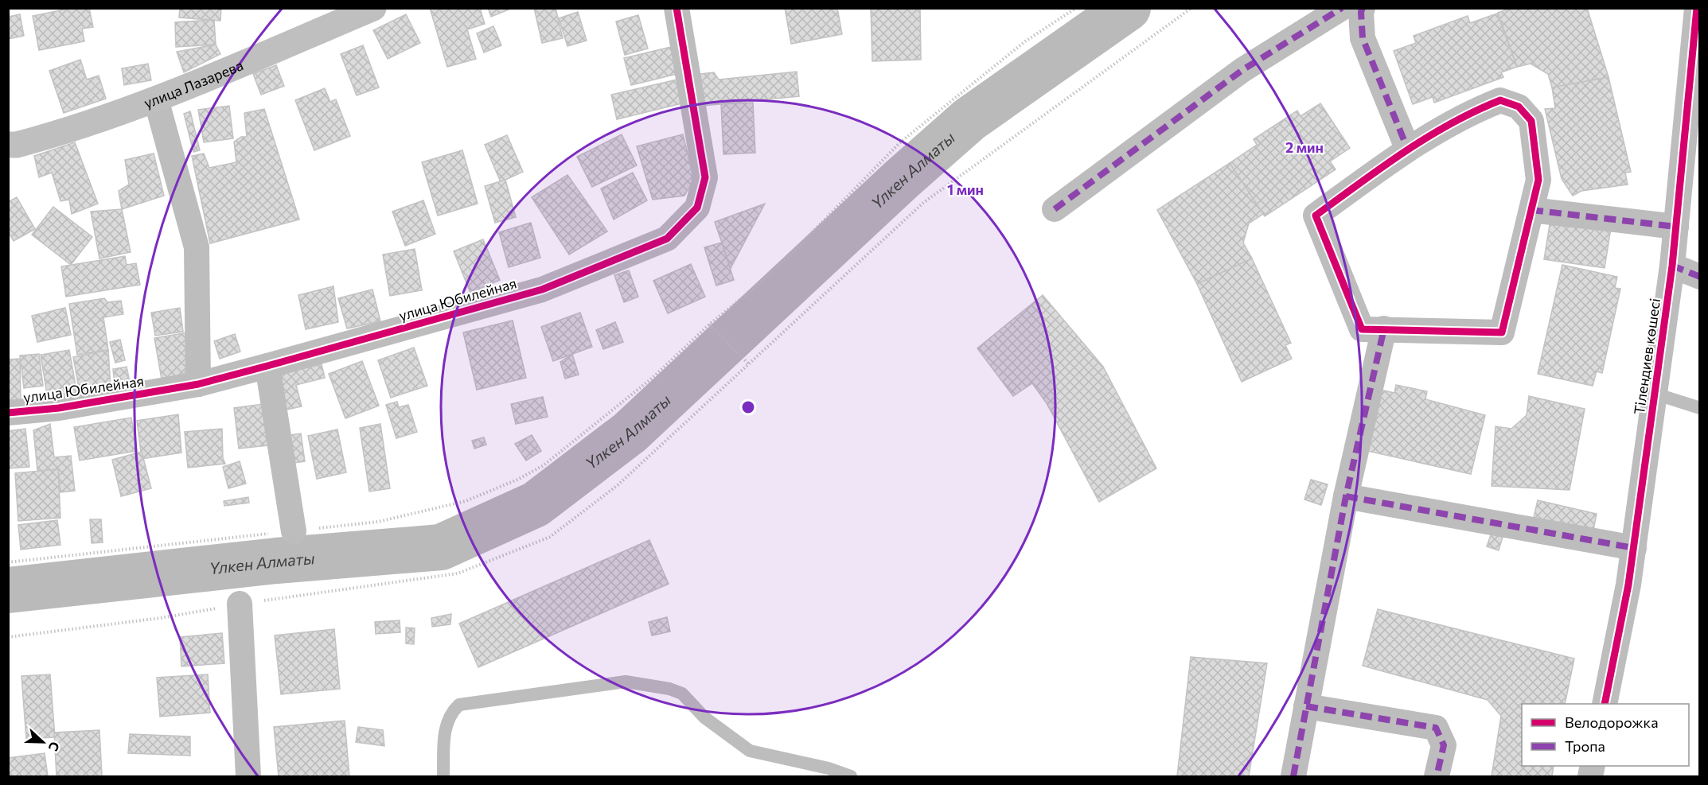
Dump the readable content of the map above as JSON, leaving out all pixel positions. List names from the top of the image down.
{
  "streets": {
    "street": ["улица Лазарева", "улица Юбилейная", "Тілендиев көшесі"]
  },
  "water": ["Үлкен Алматы"],
  "legend": ["Велодорожка", "Тропа"],
  "north": "right",
  "rings": ["2 мин", "1 мин"]
}
